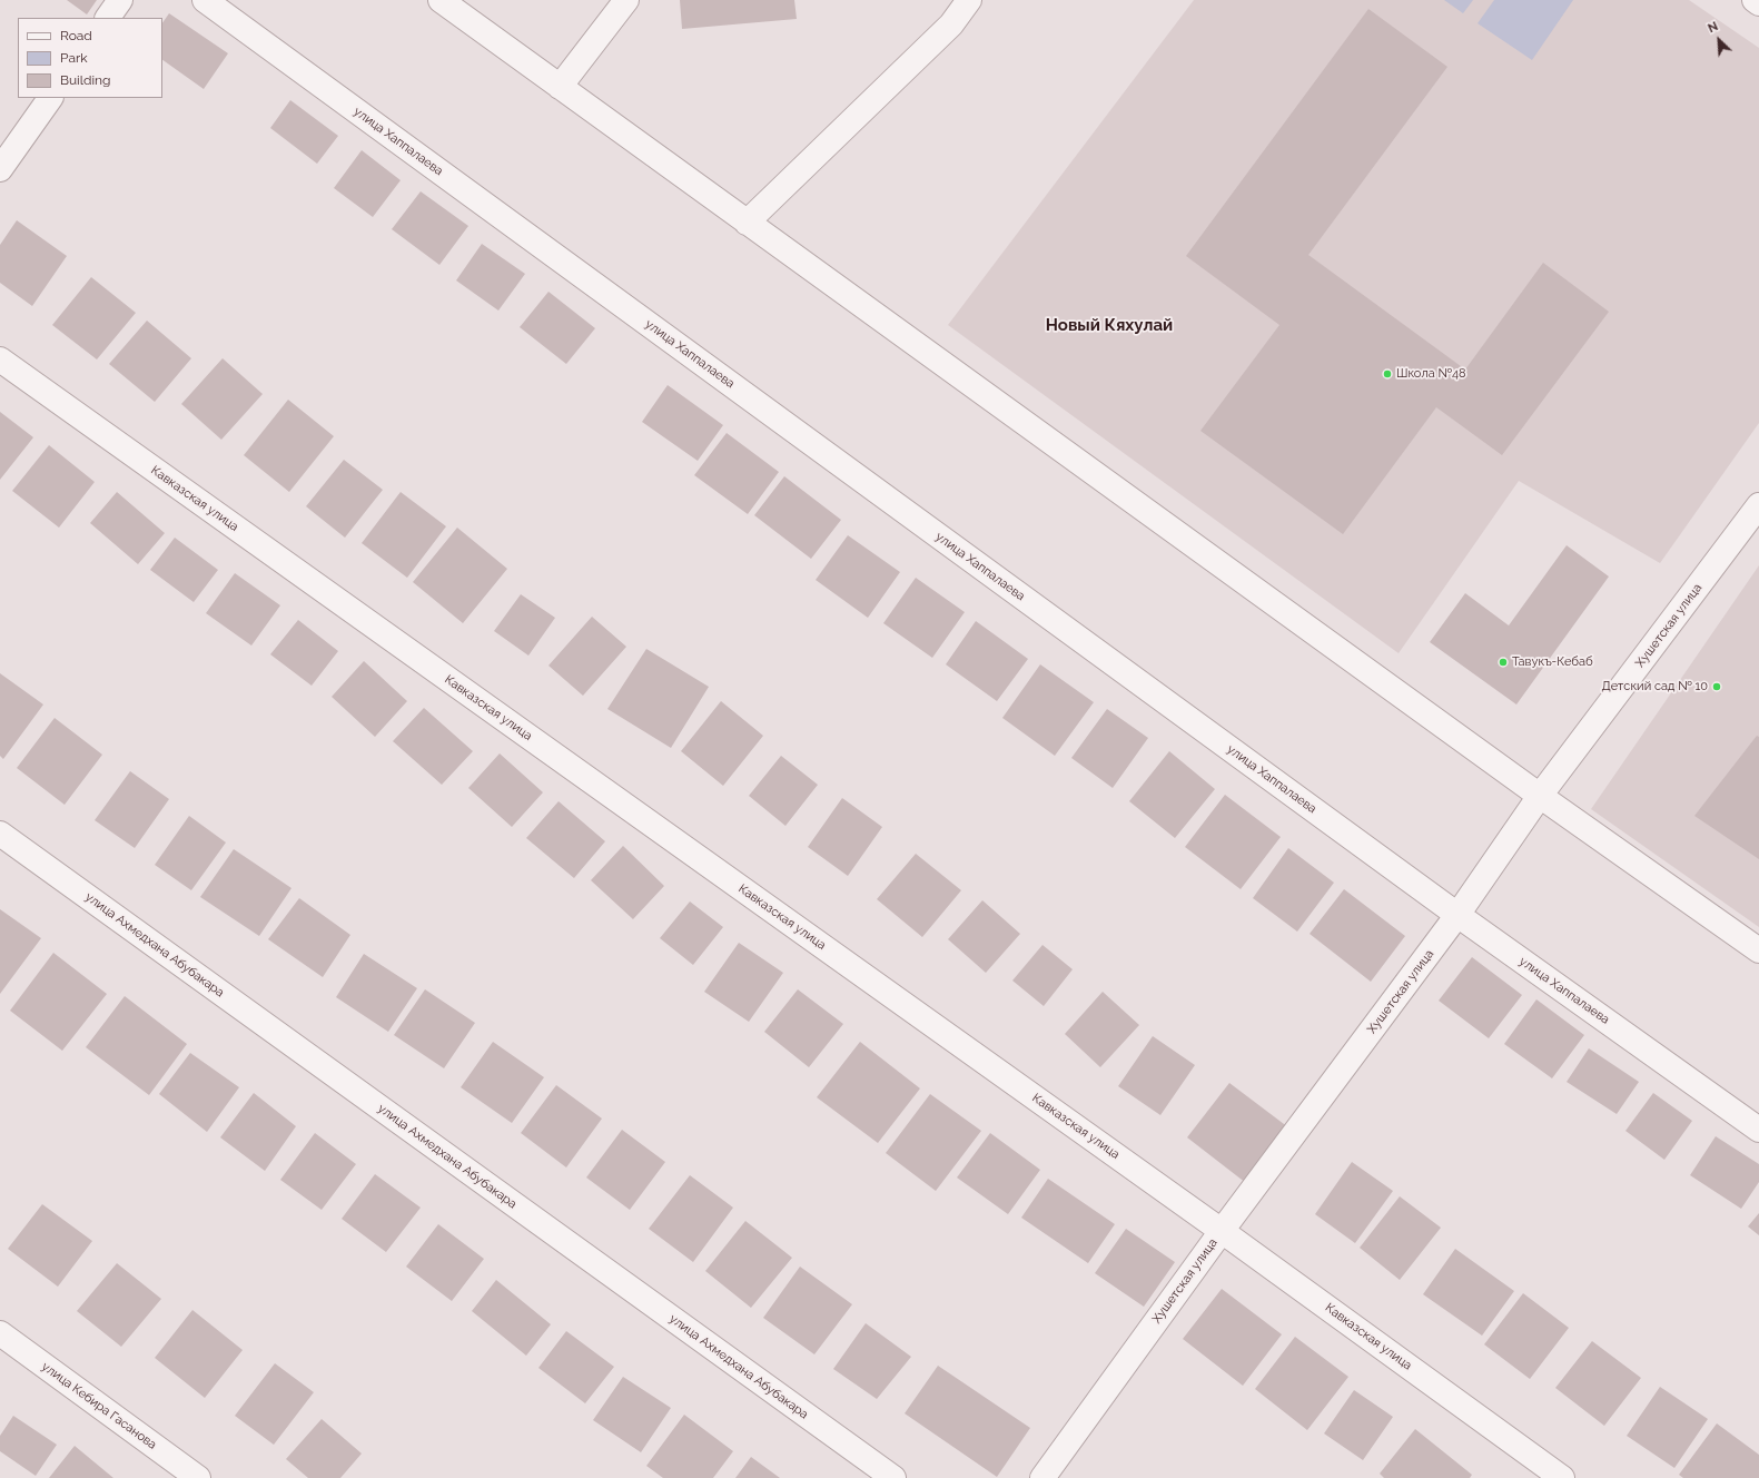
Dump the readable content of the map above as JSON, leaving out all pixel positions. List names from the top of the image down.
{
  "streets": {
    "street": [
      "улица Хаппалаева",
      "Кавказская улица",
      "Хушетская улица",
      "улица Ахмедхана Абубакара",
      "улица Кебира Гасанова"
    ]
  },
  "crossings": [
    ["улица Хаппалаева", "Хушетская улица"],
    ["Кавказская улица", "Хушетская улица"]
  ],
  "districts": ["Новый Кяхулай"],
  "places": ["Школа №48", "Тавукъ-Кебаб", "Детский сад № 10"],
  "legend": ["Road", "Park", "Building"],
  "north": "top left"
}
